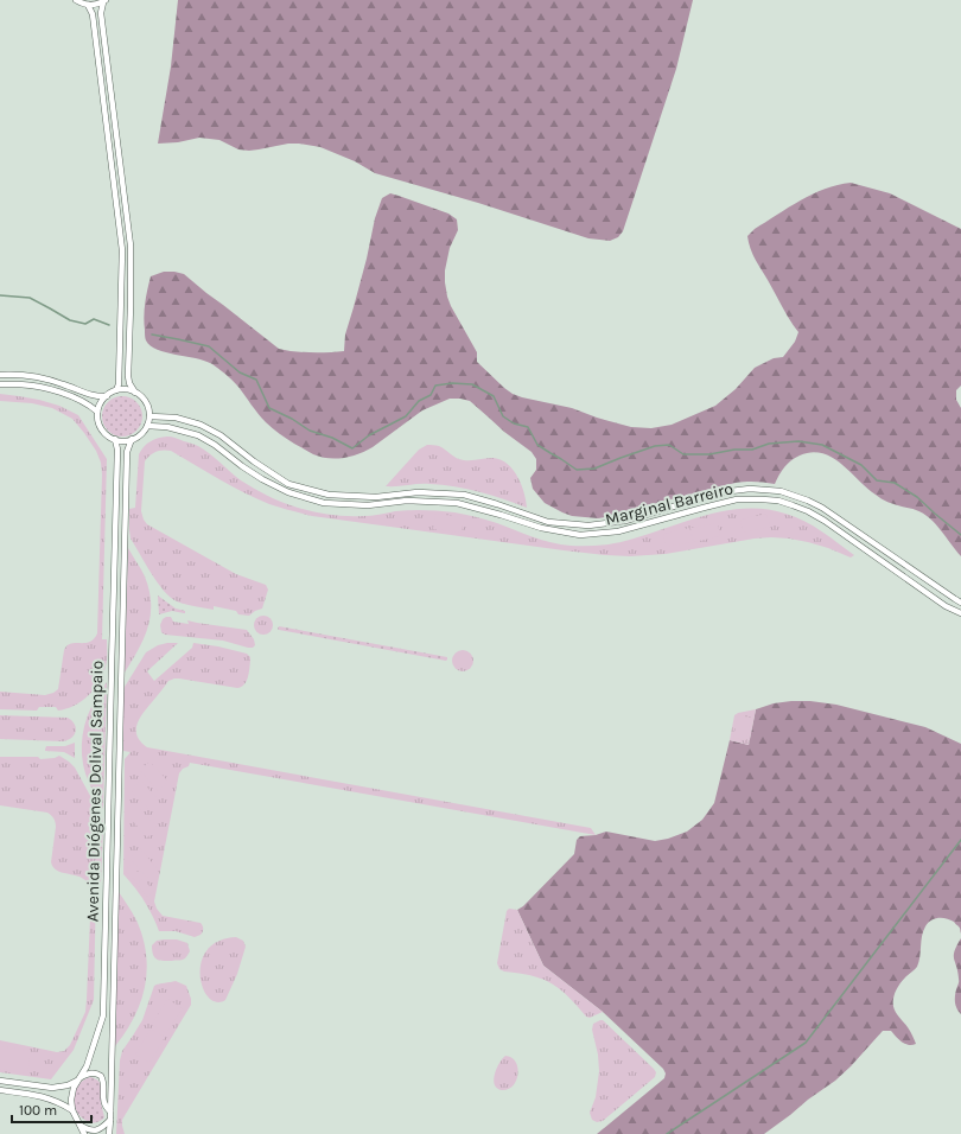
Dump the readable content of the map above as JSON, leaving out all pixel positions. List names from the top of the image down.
{
  "streets": {
    "street": ["Marginal Barreiro", "Avenida Diógenes Dolival Sampaio"]
  },
  "crossings": [
    ["Marginal Barreiro", "Avenida Diógenes Dolival Sampaio"]
  ],
  "scale_bar": "100 m"
}
